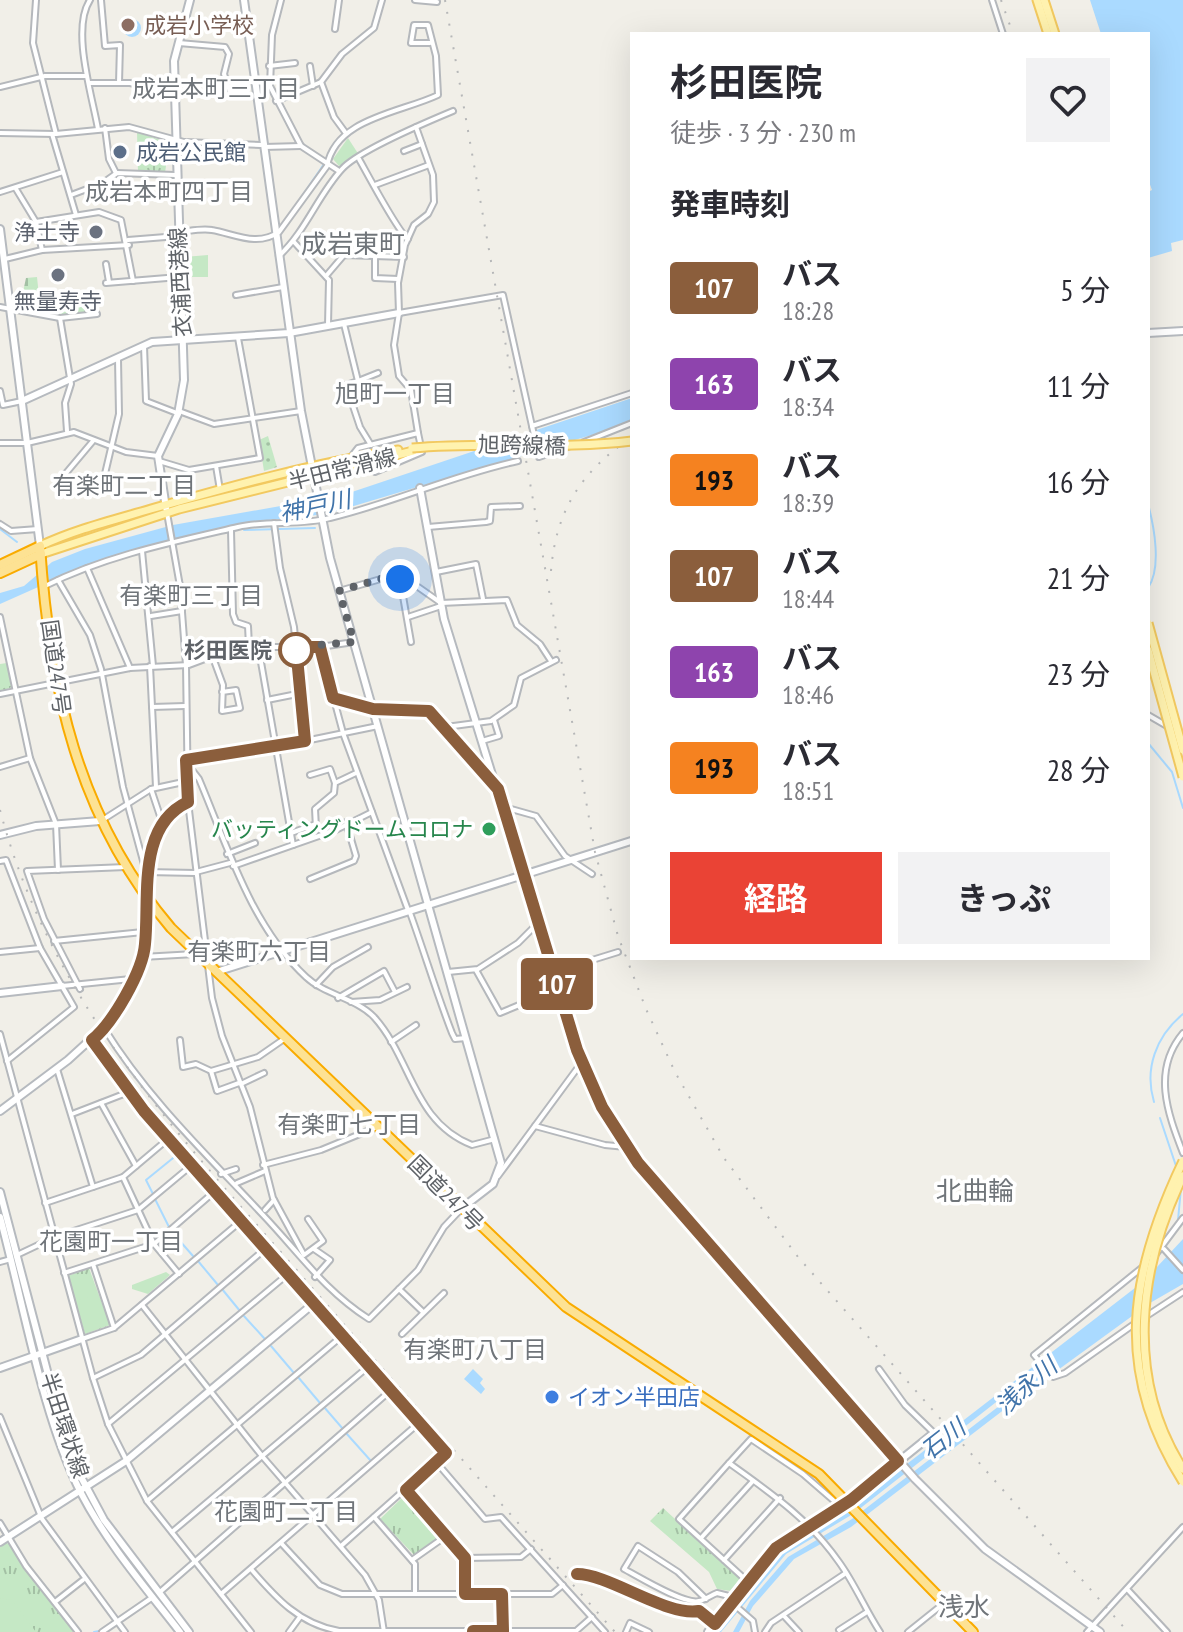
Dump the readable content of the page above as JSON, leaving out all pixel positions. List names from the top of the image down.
{
  "streets": {
    "highway": ["国道247号"],
    "main road": ["旭跨線橋", "半田常滑線"],
    "street": ["衣浦西港線", "半田環状線"]
  },
  "crossings": [
    ["旭跨線橋", "半田常滑線"],
    ["半田常滑線", "国道247号"]
  ],
  "districts": [
    "成岩本町三丁目",
    "成岩本町四丁目",
    "成岩東町",
    "旭町一丁目",
    "有楽町二丁目",
    "有楽町三丁目",
    "有楽町六丁目",
    "有楽町七丁目",
    "北曲輪",
    "花園町一丁目",
    "有楽町八丁目",
    "花園町二丁目",
    "浅水"
  ],
  "water": ["神戸川", "浅永川", "石川"],
  "places": [
    "成岩小学校",
    "成岩公民館",
    "浄土寺",
    "無量寿寺",
    "杉田医院",
    "バッティングドームコロナ",
    "イオン半田店"
  ],
  "lines": ["bus line 107"],
  "page": {
    "on_map": "107",
    "heading": [
      ["杉田医院", "徒歩 · 3 分 · 230 m"],
      "発車時刻"
    ],
    "list": [
      {
        "mark": "107",
        "name": "バス",
        "note": "18:28",
        "value": "5 分"
      },
      {
        "mark": "163",
        "name": "バス",
        "note": "18:34",
        "value": "11 分"
      },
      {
        "mark": "193",
        "name": "バス",
        "note": "18:39",
        "value": "16 分"
      },
      {
        "mark": "107",
        "name": "バス",
        "note": "18:44",
        "value": "21 分"
      },
      {
        "mark": "163",
        "name": "バス",
        "note": "18:46",
        "value": "23 分"
      },
      {
        "mark": "193",
        "name": "バス",
        "note": "18:51",
        "value": "28 分"
      }
    ],
    "buttons": ["経路", "きっぷ"]
  }
}
